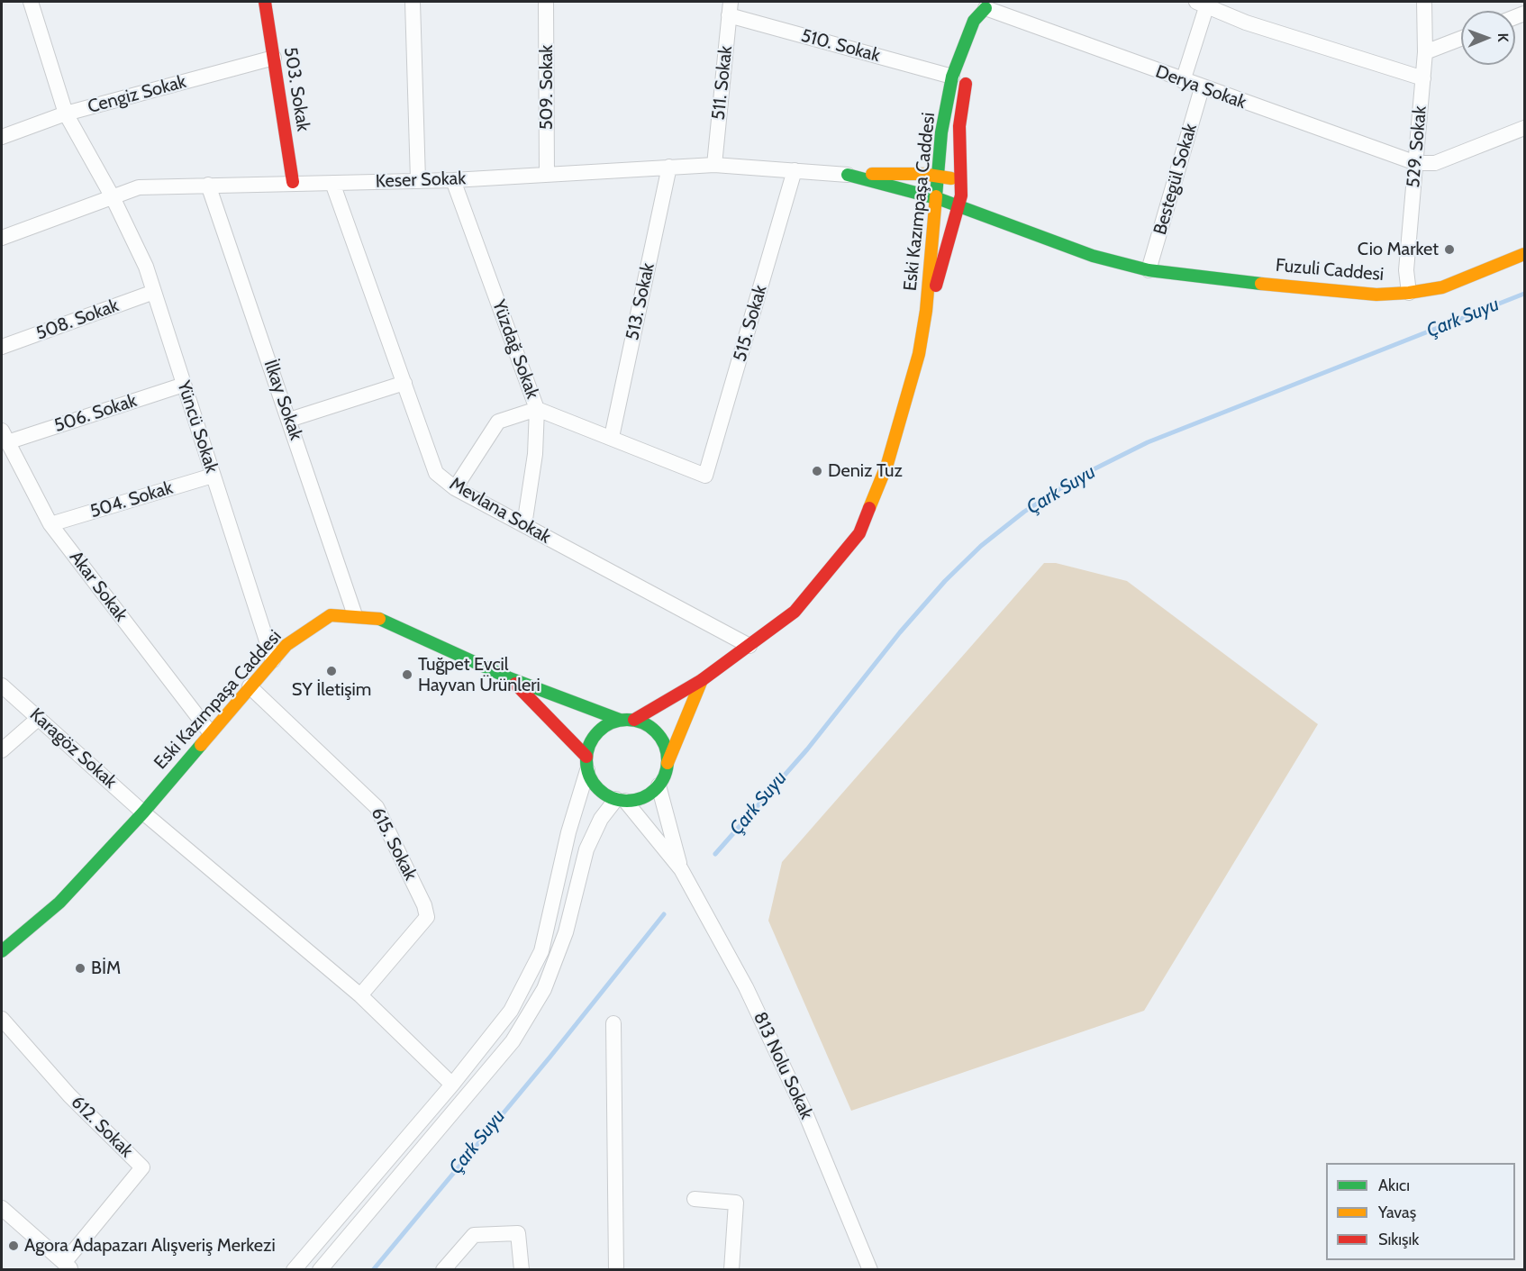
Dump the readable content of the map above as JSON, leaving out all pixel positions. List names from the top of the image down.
{
  "streets": {
    "street": [
      "510. Sokak",
      "511. Sokak",
      "509. Sokak",
      "Derya Sokak",
      "503. Sokak",
      "Cengiz Sokak",
      "529. Sokak",
      "Bestegül Sokak",
      "Keser Sokak",
      "Eski Kazımpaşa Caddesi",
      "Fuzuli Caddesi",
      "513. Sokak",
      "508. Sokak",
      "515. Sokak",
      "Yüzdağ Sokak",
      "İlkay Sokak",
      "506. Sokak",
      "Yüncü Sokak",
      "504. Sokak",
      "Mevlana Sokak",
      "Akar Sokak",
      "Karagöz Sokak",
      "615. Sokak",
      "813 Nolu Sokak",
      "612. Sokak"
    ]
  },
  "crossings": [
    ["510. Sokak", "511. Sokak"],
    ["510. Sokak", "Eski Kazımpaşa Caddesi"],
    ["511. Sokak", "Keser Sokak"],
    ["509. Sokak", "Keser Sokak"],
    ["Derya Sokak", "529. Sokak"],
    ["Derya Sokak", "Bestegül Sokak"],
    ["Derya Sokak", "Eski Kazımpaşa Caddesi"],
    ["503. Sokak", "Cengiz Sokak"],
    ["503. Sokak", "Keser Sokak"],
    ["Cengiz Sokak", "Yüncü Sokak"],
    ["529. Sokak", "Fuzuli Caddesi"],
    ["Bestegül Sokak", "Fuzuli Caddesi"],
    ["Keser Sokak", "513. Sokak"],
    ["Keser Sokak", "515. Sokak"],
    ["Keser Sokak", "Yüzdağ Sokak"],
    ["Keser Sokak", "İlkay Sokak"],
    ["Keser Sokak", "Yüncü Sokak"],
    ["Keser Sokak", "Mevlana Sokak"],
    ["Eski Kazımpaşa Caddesi", "İlkay Sokak"],
    ["Eski Kazımpaşa Caddesi", "Yüncü Sokak"],
    ["Eski Kazımpaşa Caddesi", "Mevlana Sokak"],
    ["Eski Kazımpaşa Caddesi", "Akar Sokak"],
    ["Eski Kazımpaşa Caddesi", "Karagöz Sokak"],
    ["Eski Kazımpaşa Caddesi", "615. Sokak"],
    ["513. Sokak", "Yüzdağ Sokak"],
    ["508. Sokak", "Yüncü Sokak"],
    ["515. Sokak", "Yüzdağ Sokak"],
    ["506. Sokak", "Yüncü Sokak"],
    ["506. Sokak", "Akar Sokak"],
    ["Yüncü Sokak", "504. Sokak"],
    ["504. Sokak", "Akar Sokak"]
  ],
  "water": ["Çark Suyu"],
  "places": [
    "Cio Market",
    "Deniz Tuz",
    "SY İletişim",
    "Tuğpet Evcil Hayvan Ürünleri",
    "BİM",
    "Agora Adapazarı Alışveriş Merkezi"
  ],
  "legend": ["Akıcı", "Yavaş", "Sıkışık"],
  "north": "right"
}
